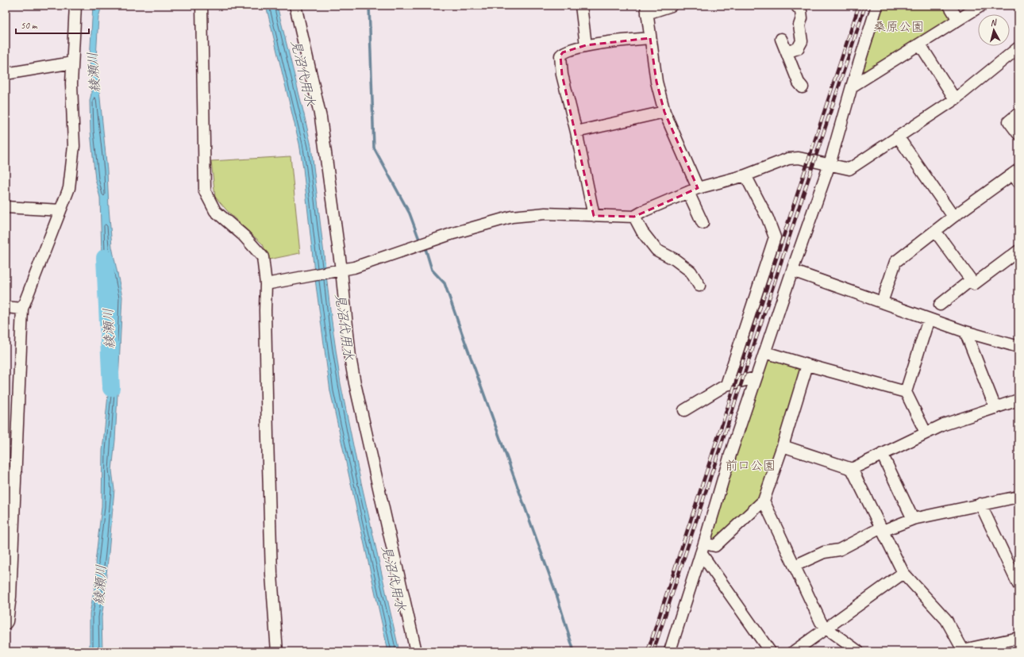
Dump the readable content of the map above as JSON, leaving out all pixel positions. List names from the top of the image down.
{
  "water": ["綾瀬川", "見沼代用水"],
  "parks": ["桑原公園", "前口公園"],
  "scale_bar": "50 m",
  "north": "top"
}
